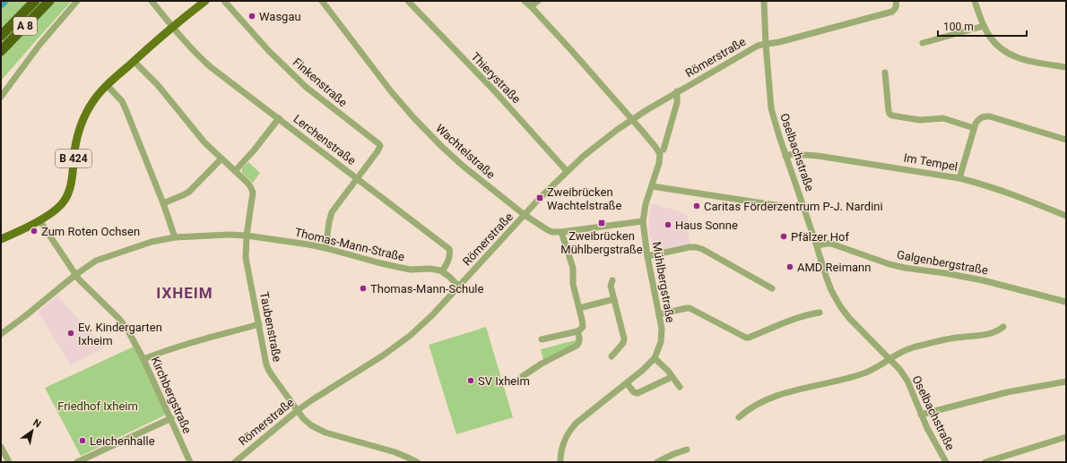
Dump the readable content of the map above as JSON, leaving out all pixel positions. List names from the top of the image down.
{
  "streets": {
    "highway": ["A 8"],
    "main road": ["B 424"],
    "street": [
      "Römerstraße",
      "Thierystraße",
      "Finkenstraße",
      "Lerchenstraße",
      "Wachtelstraße",
      "Oselbachstraße",
      "Im Tempel",
      "Thomas-Mann-Straße",
      "Galgenbergstraße",
      "Mühlbergstraße",
      "Taubenstraße",
      "Kirchbergstraße"
    ]
  },
  "crossings": [
    ["Römerstraße", "Thierystraße"],
    ["Römerstraße", "Wachtelstraße"],
    ["Römerstraße", "Oselbachstraße"],
    ["Römerstraße", "Mühlbergstraße"],
    ["Römerstraße", "Taubenstraße"],
    ["Finkenstraße", "Lerchenstraße"],
    ["Lerchenstraße", "B 424"],
    ["Lerchenstraße", "Thomas-Mann-Straße"],
    ["Wachtelstraße", "Mühlbergstraße"],
    ["Oselbachstraße", "Im Tempel"],
    ["Oselbachstraße", "Galgenbergstraße"],
    ["B 424", "Taubenstraße"],
    ["B 424", "Kirchbergstraße"],
    ["Thomas-Mann-Straße", "Taubenstraße"],
    ["Thomas-Mann-Straße", "Kirchbergstraße"]
  ],
  "districts": ["IXHEIM"],
  "parks": ["Friedhof Ixheim"],
  "places": {
    "other": [
      "Wasgau",
      "Caritas Förderzentrum P-J. Nardini",
      "Haus Sonne",
      "Zum Roten Ochsen",
      "Pfälzer Hof",
      "AMD Reimann",
      "Thomas-Mann-Schule",
      "Ev. Kindergarten Ixheim",
      "SV Ixheim",
      "Leichenhalle"
    ],
    "transit": ["Zweibrücken Wachtelstraße", "Zweibrücken Mühlbergstraße"]
  },
  "scale_bar": "100 m",
  "north": "top right"
}
